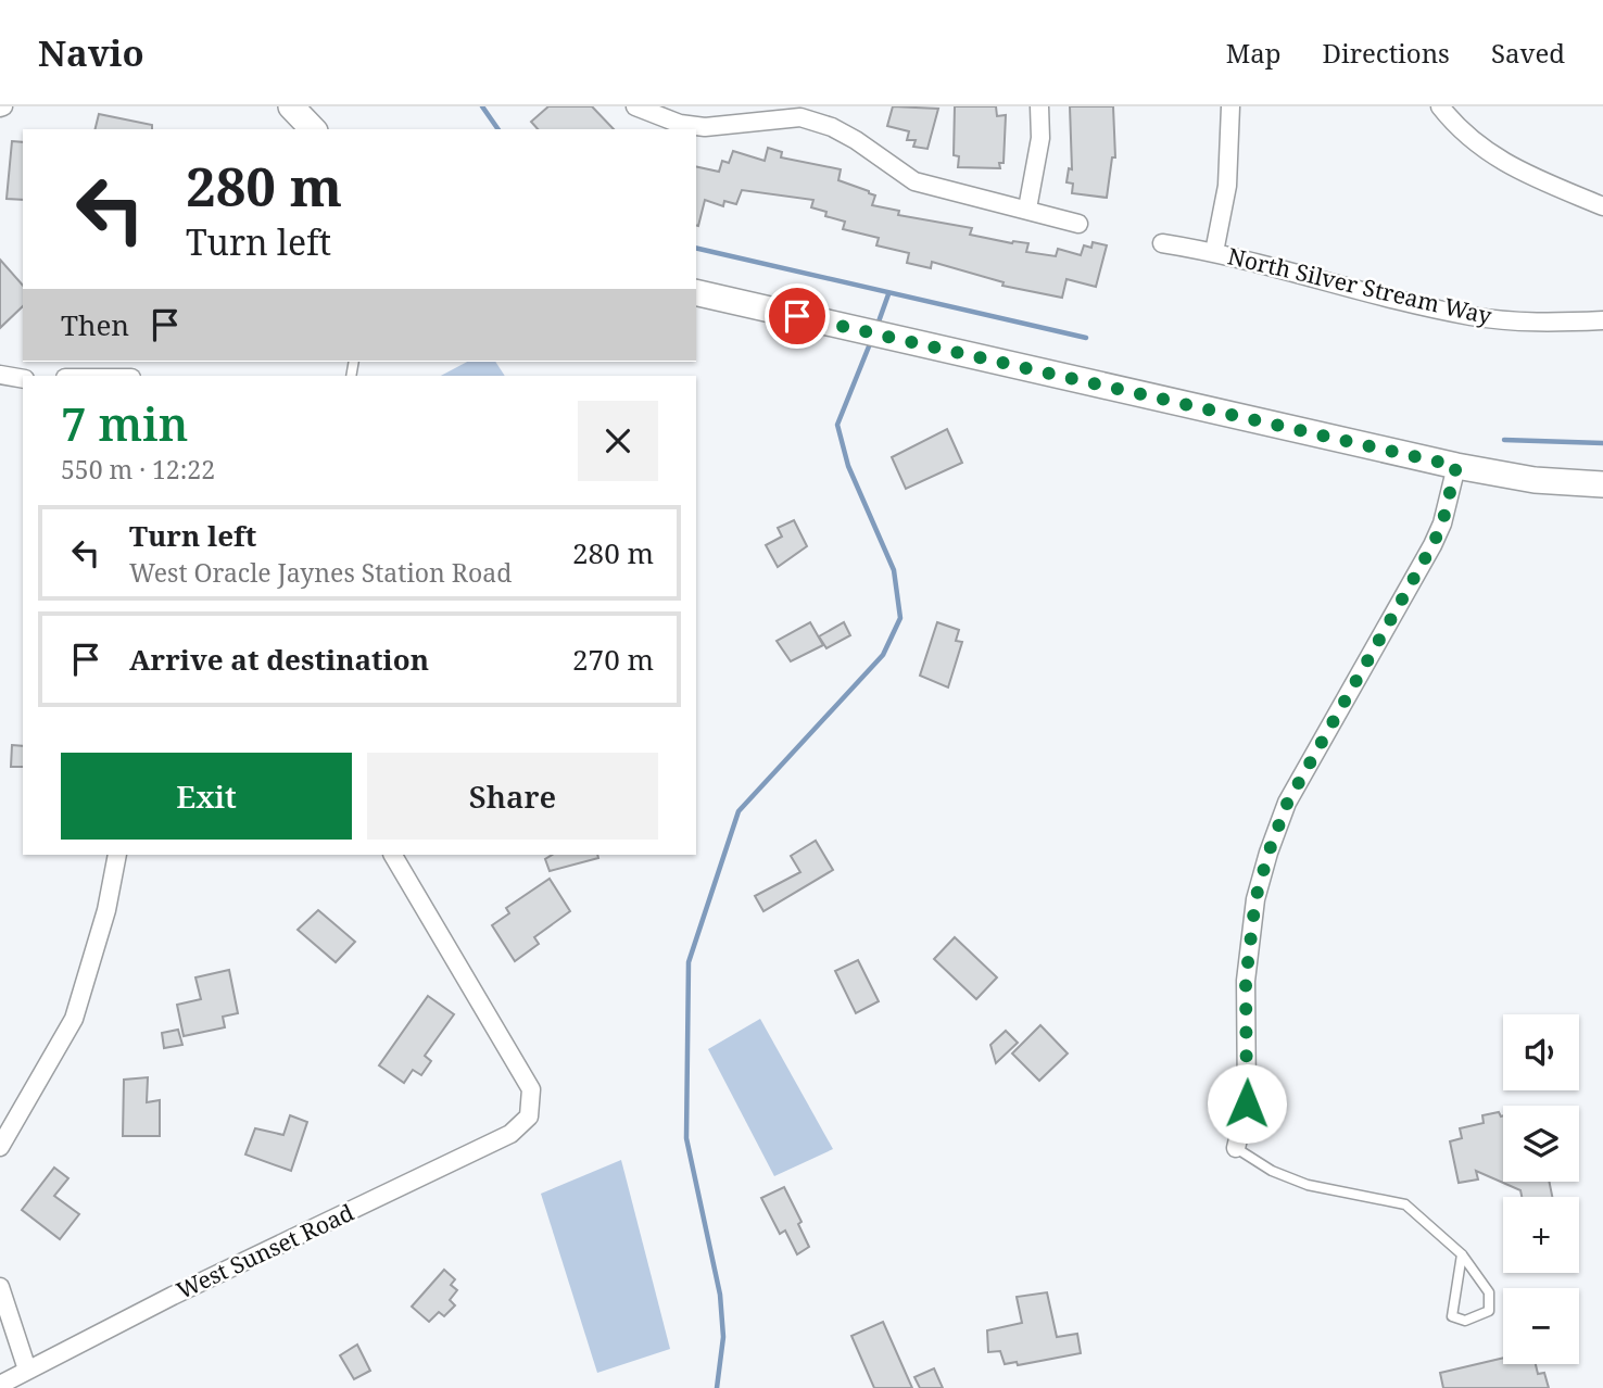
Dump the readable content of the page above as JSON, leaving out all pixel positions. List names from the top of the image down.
{
  "streets": {
    "street": ["North Silver Stream Way", "West Sunset Road"]
  },
  "page": {
    "header": "Navio",
    "nav": ["Map", "Directions", "Saved"],
    "turn": ["280 m", "Turn left"],
    "then": "Then",
    "heading": ["7 min", "550 m · 12:22"],
    "list": [
      {
        "name": "Turn left",
        "note": "West Oracle Jaynes Station Road",
        "value": "280 m"
      },
      {
        "name": "Arrive at destination",
        "value": "270 m"
      }
    ],
    "buttons": ["Exit", "Share"],
    "map_buttons": ["+", "−"]
  }
}
